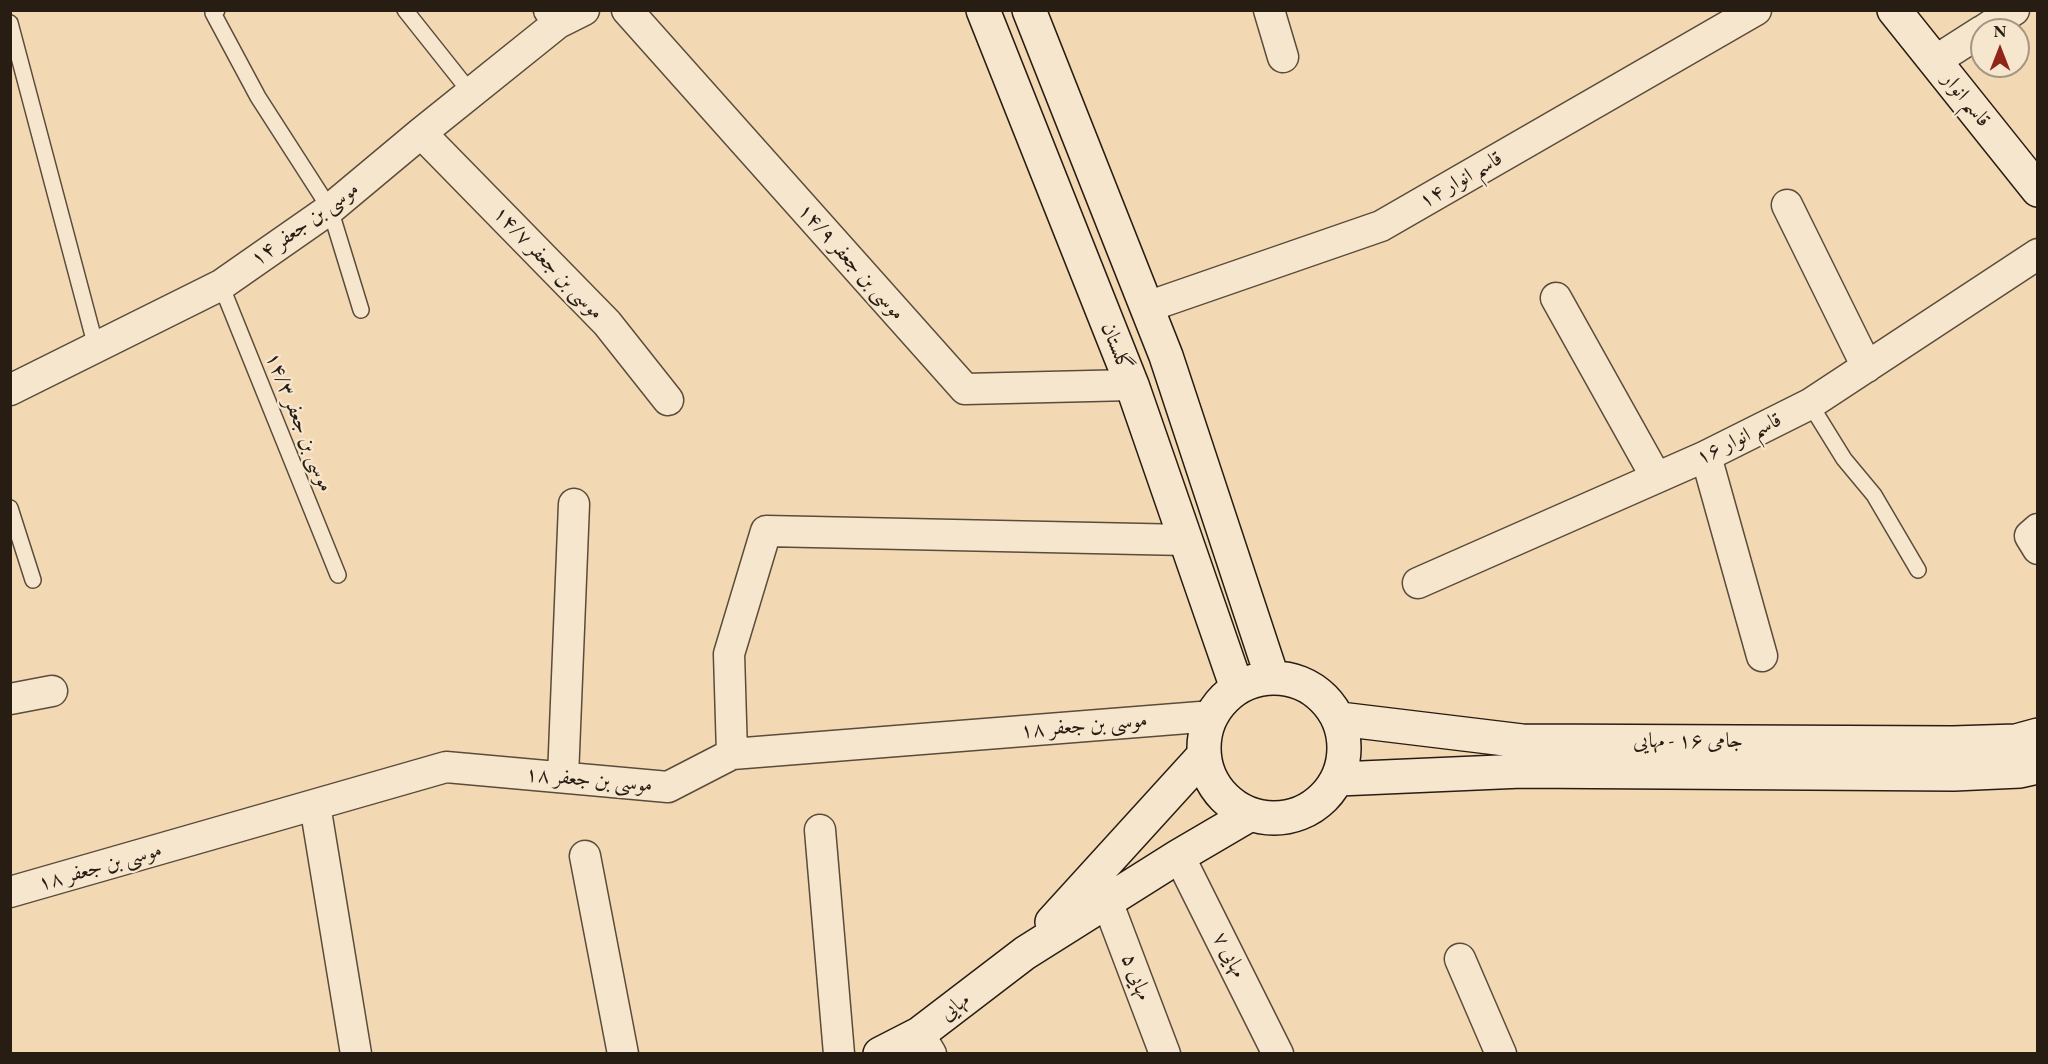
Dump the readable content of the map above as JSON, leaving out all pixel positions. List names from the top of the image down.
{
  "streets": {
    "street": [
      "قاسم انوار",
      "قاسم انوار ۱۴",
      "موسی بن جعفر ۱۴",
      "موسی بن جعفر ۱۴/۹",
      "موسی بن جعفر ۱۴/۷",
      "گلستان",
      "قاسم انوار ۱۶",
      "موسی بن جعفر ۱۸",
      "جامی ۱۶ - مهایی",
      "مهایی ۷",
      "مهایی ۵",
      "مهایی"
    ],
    "lane": ["موسی بن جعفر ۱۴/۳"]
  },
  "crossings": [
    ["قاسم انوار ۱۴", "گلستان"],
    ["موسی بن جعفر ۱۴", "موسی بن جعفر ۱۴/۷"],
    ["موسی بن جعفر ۱۴", "موسی بن جعفر ۱۴/۳"],
    ["موسی بن جعفر ۱۴/۹", "گلستان"],
    ["گلستان", "موسی بن جعفر ۱۸"],
    ["گلستان", "جامی ۱۶ - مهایی"],
    ["موسی بن جعفر ۱۸", "جامی ۱۶ - مهایی"]
  ],
  "north": "top"
}
